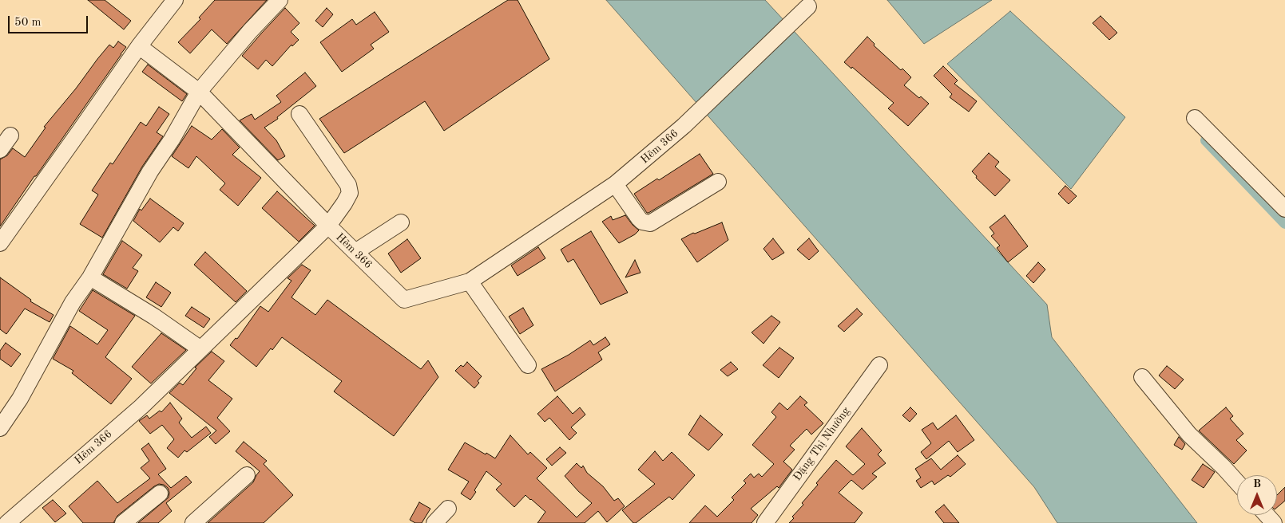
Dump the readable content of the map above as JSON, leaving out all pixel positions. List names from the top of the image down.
{
  "streets": {
    "street": ["Hẽm 366", "Đặng Thị Nhường"]
  },
  "scale_bar": "50 m",
  "north": "top"
}
